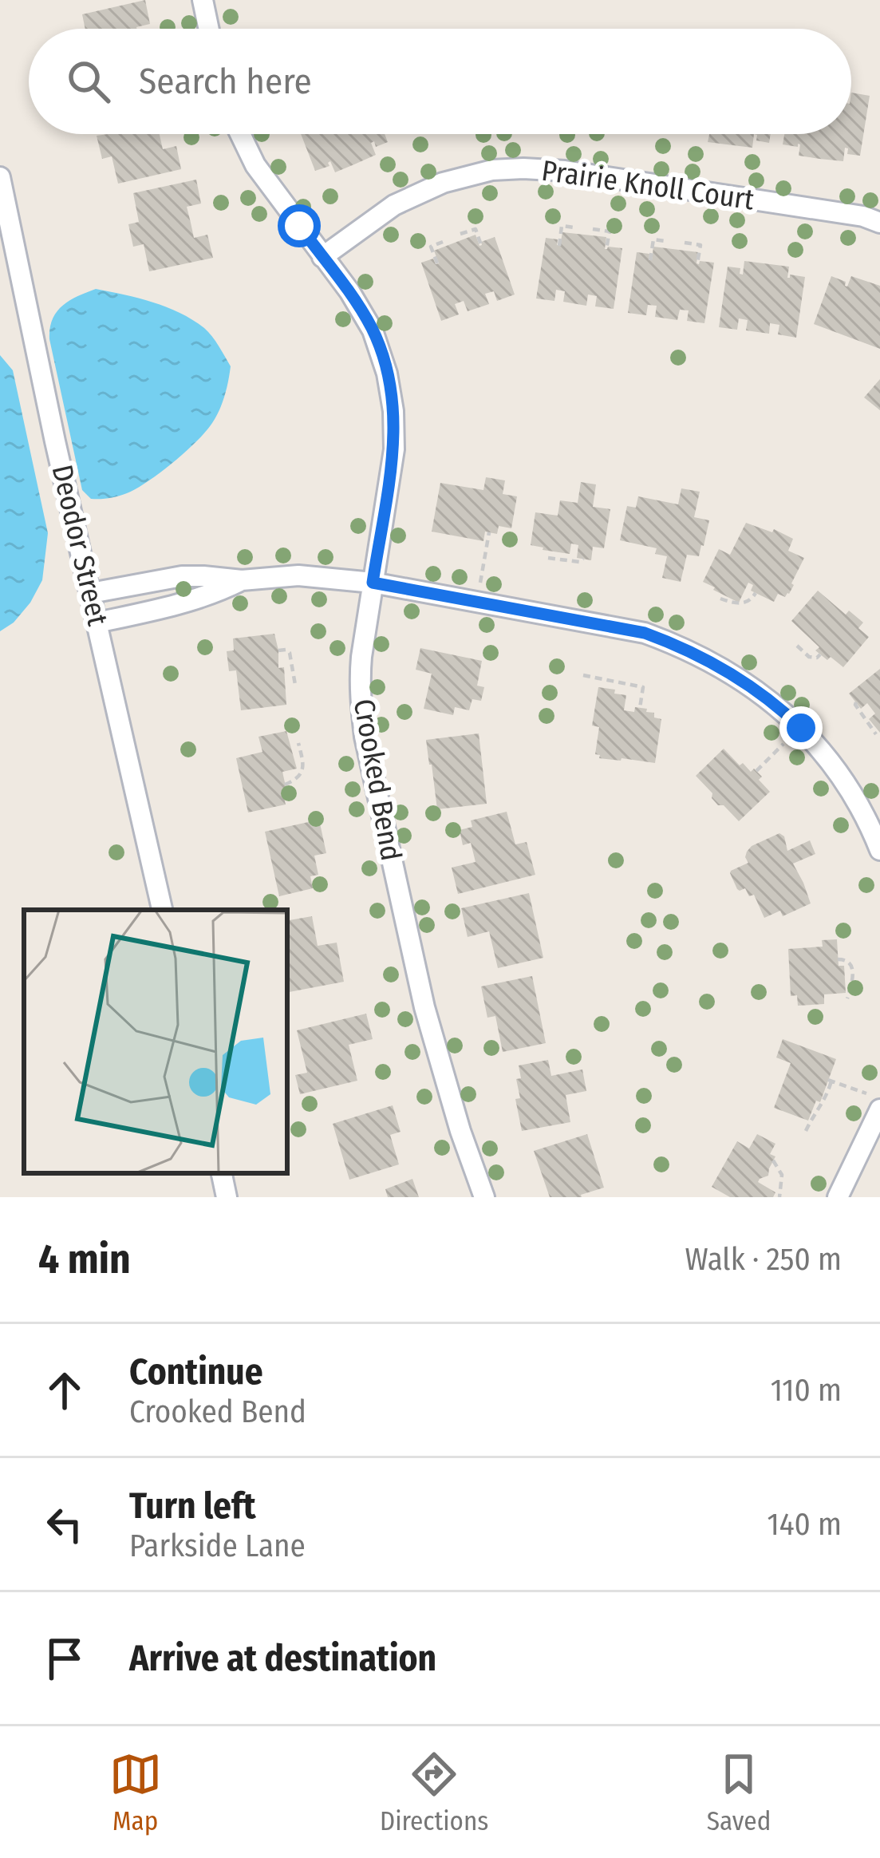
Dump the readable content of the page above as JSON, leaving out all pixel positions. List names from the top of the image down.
{
  "streets": {
    "street": ["Prairie Knoll Court", "Deodor Street", "Crooked Bend"]
  },
  "crossings": [
    ["Prairie Knoll Court", "Crooked Bend"]
  ],
  "page": {
    "search": "Search here",
    "heading": ["4 min", "Walk · 250 m"],
    "list": [
      ["Continue", "Crooked Bend", "110 m"],
      ["Turn left", "Parkside Lane", "140 m"],
      "Arrive at destination"
    ],
    "nav": ["Map", "Directions", "Saved"]
  }
}
